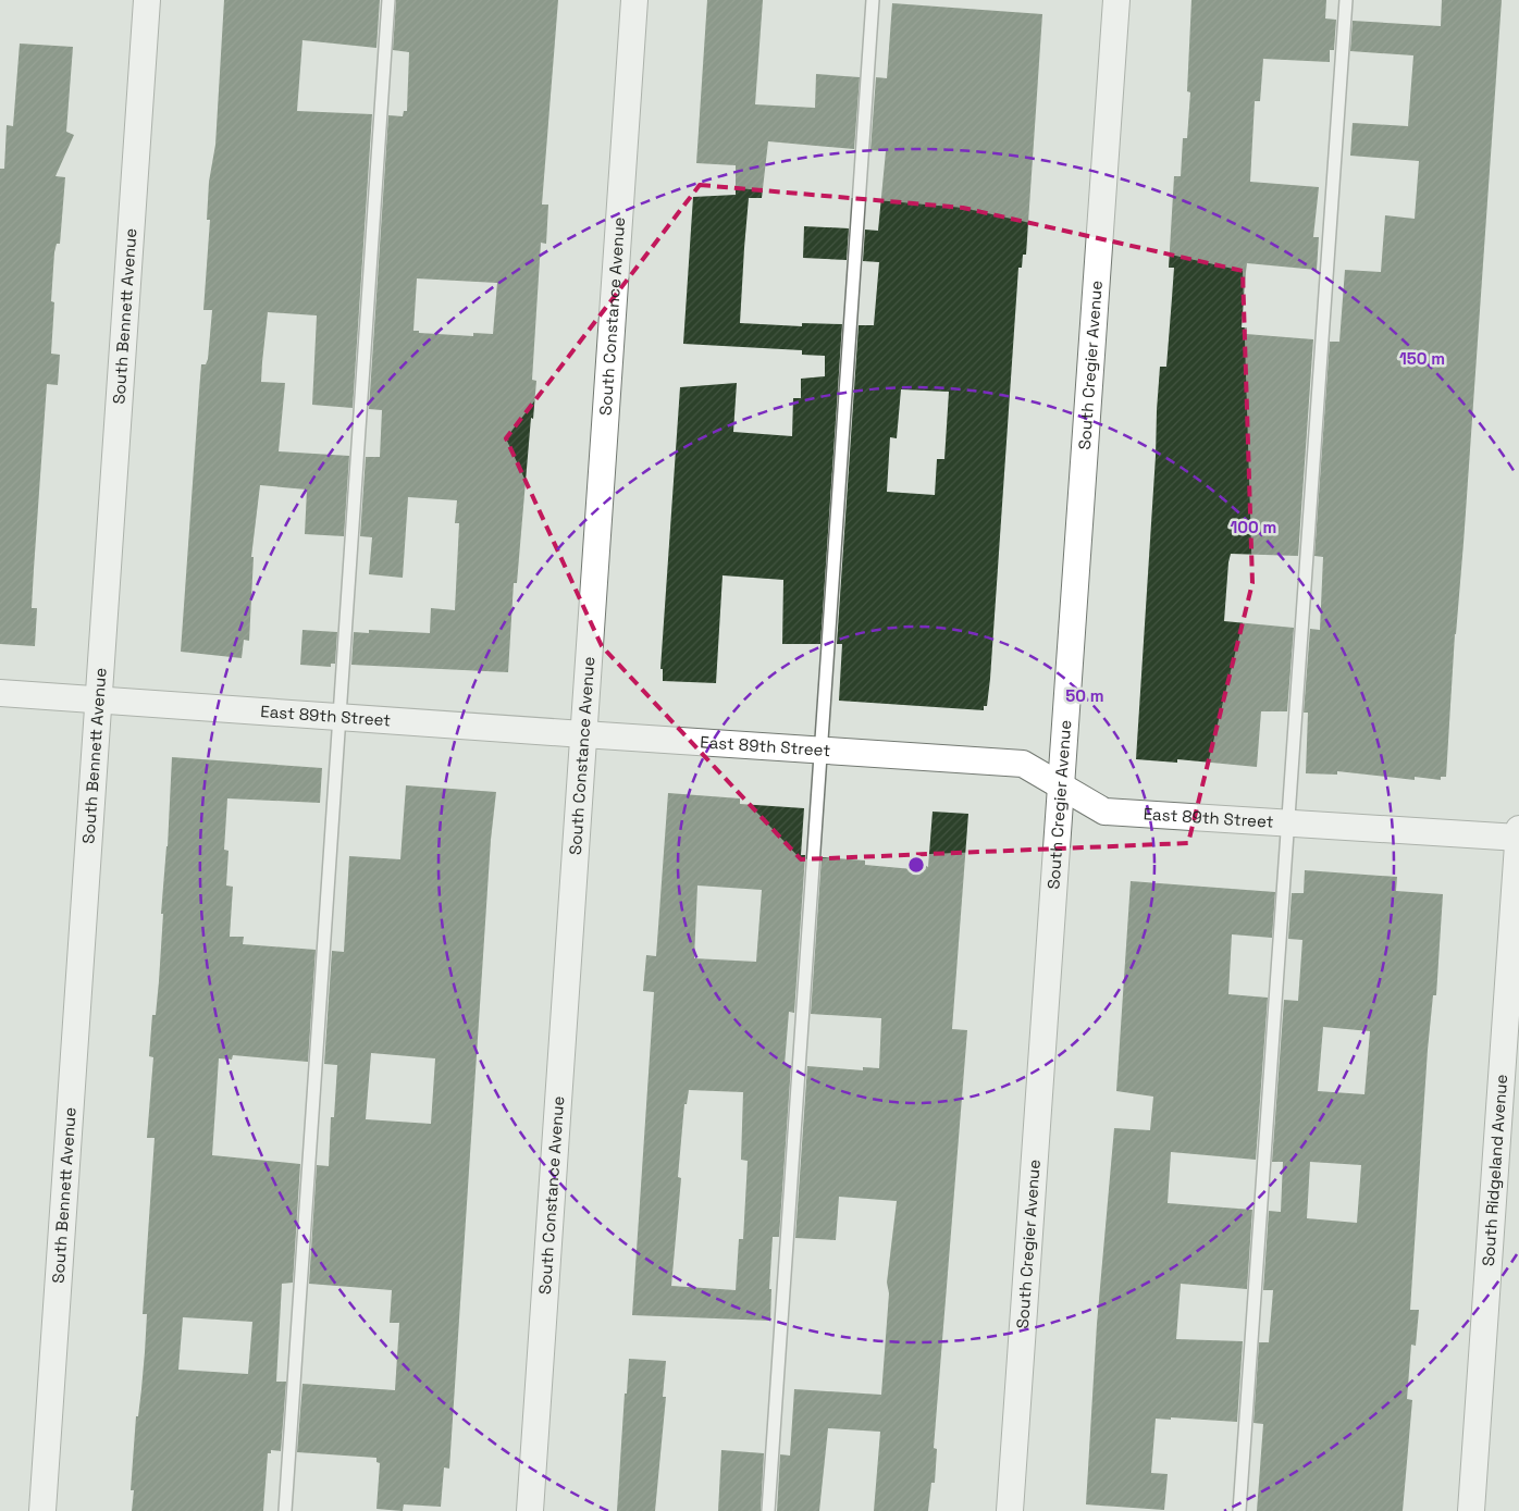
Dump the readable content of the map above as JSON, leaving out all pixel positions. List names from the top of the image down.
{
  "streets": {
    "street": [
      "South Bennett Avenue",
      "South Constance Avenue",
      "South Cregier Avenue",
      "East 89th Street",
      "South Ridgeland Avenue"
    ]
  },
  "crossings": [
    ["South Bennett Avenue", "East 89th Street"],
    ["South Constance Avenue", "East 89th Street"],
    ["South Cregier Avenue", "East 89th Street"],
    ["East 89th Street", "South Ridgeland Avenue"]
  ],
  "rings": ["150 m", "100 m", "50 m"]
}
